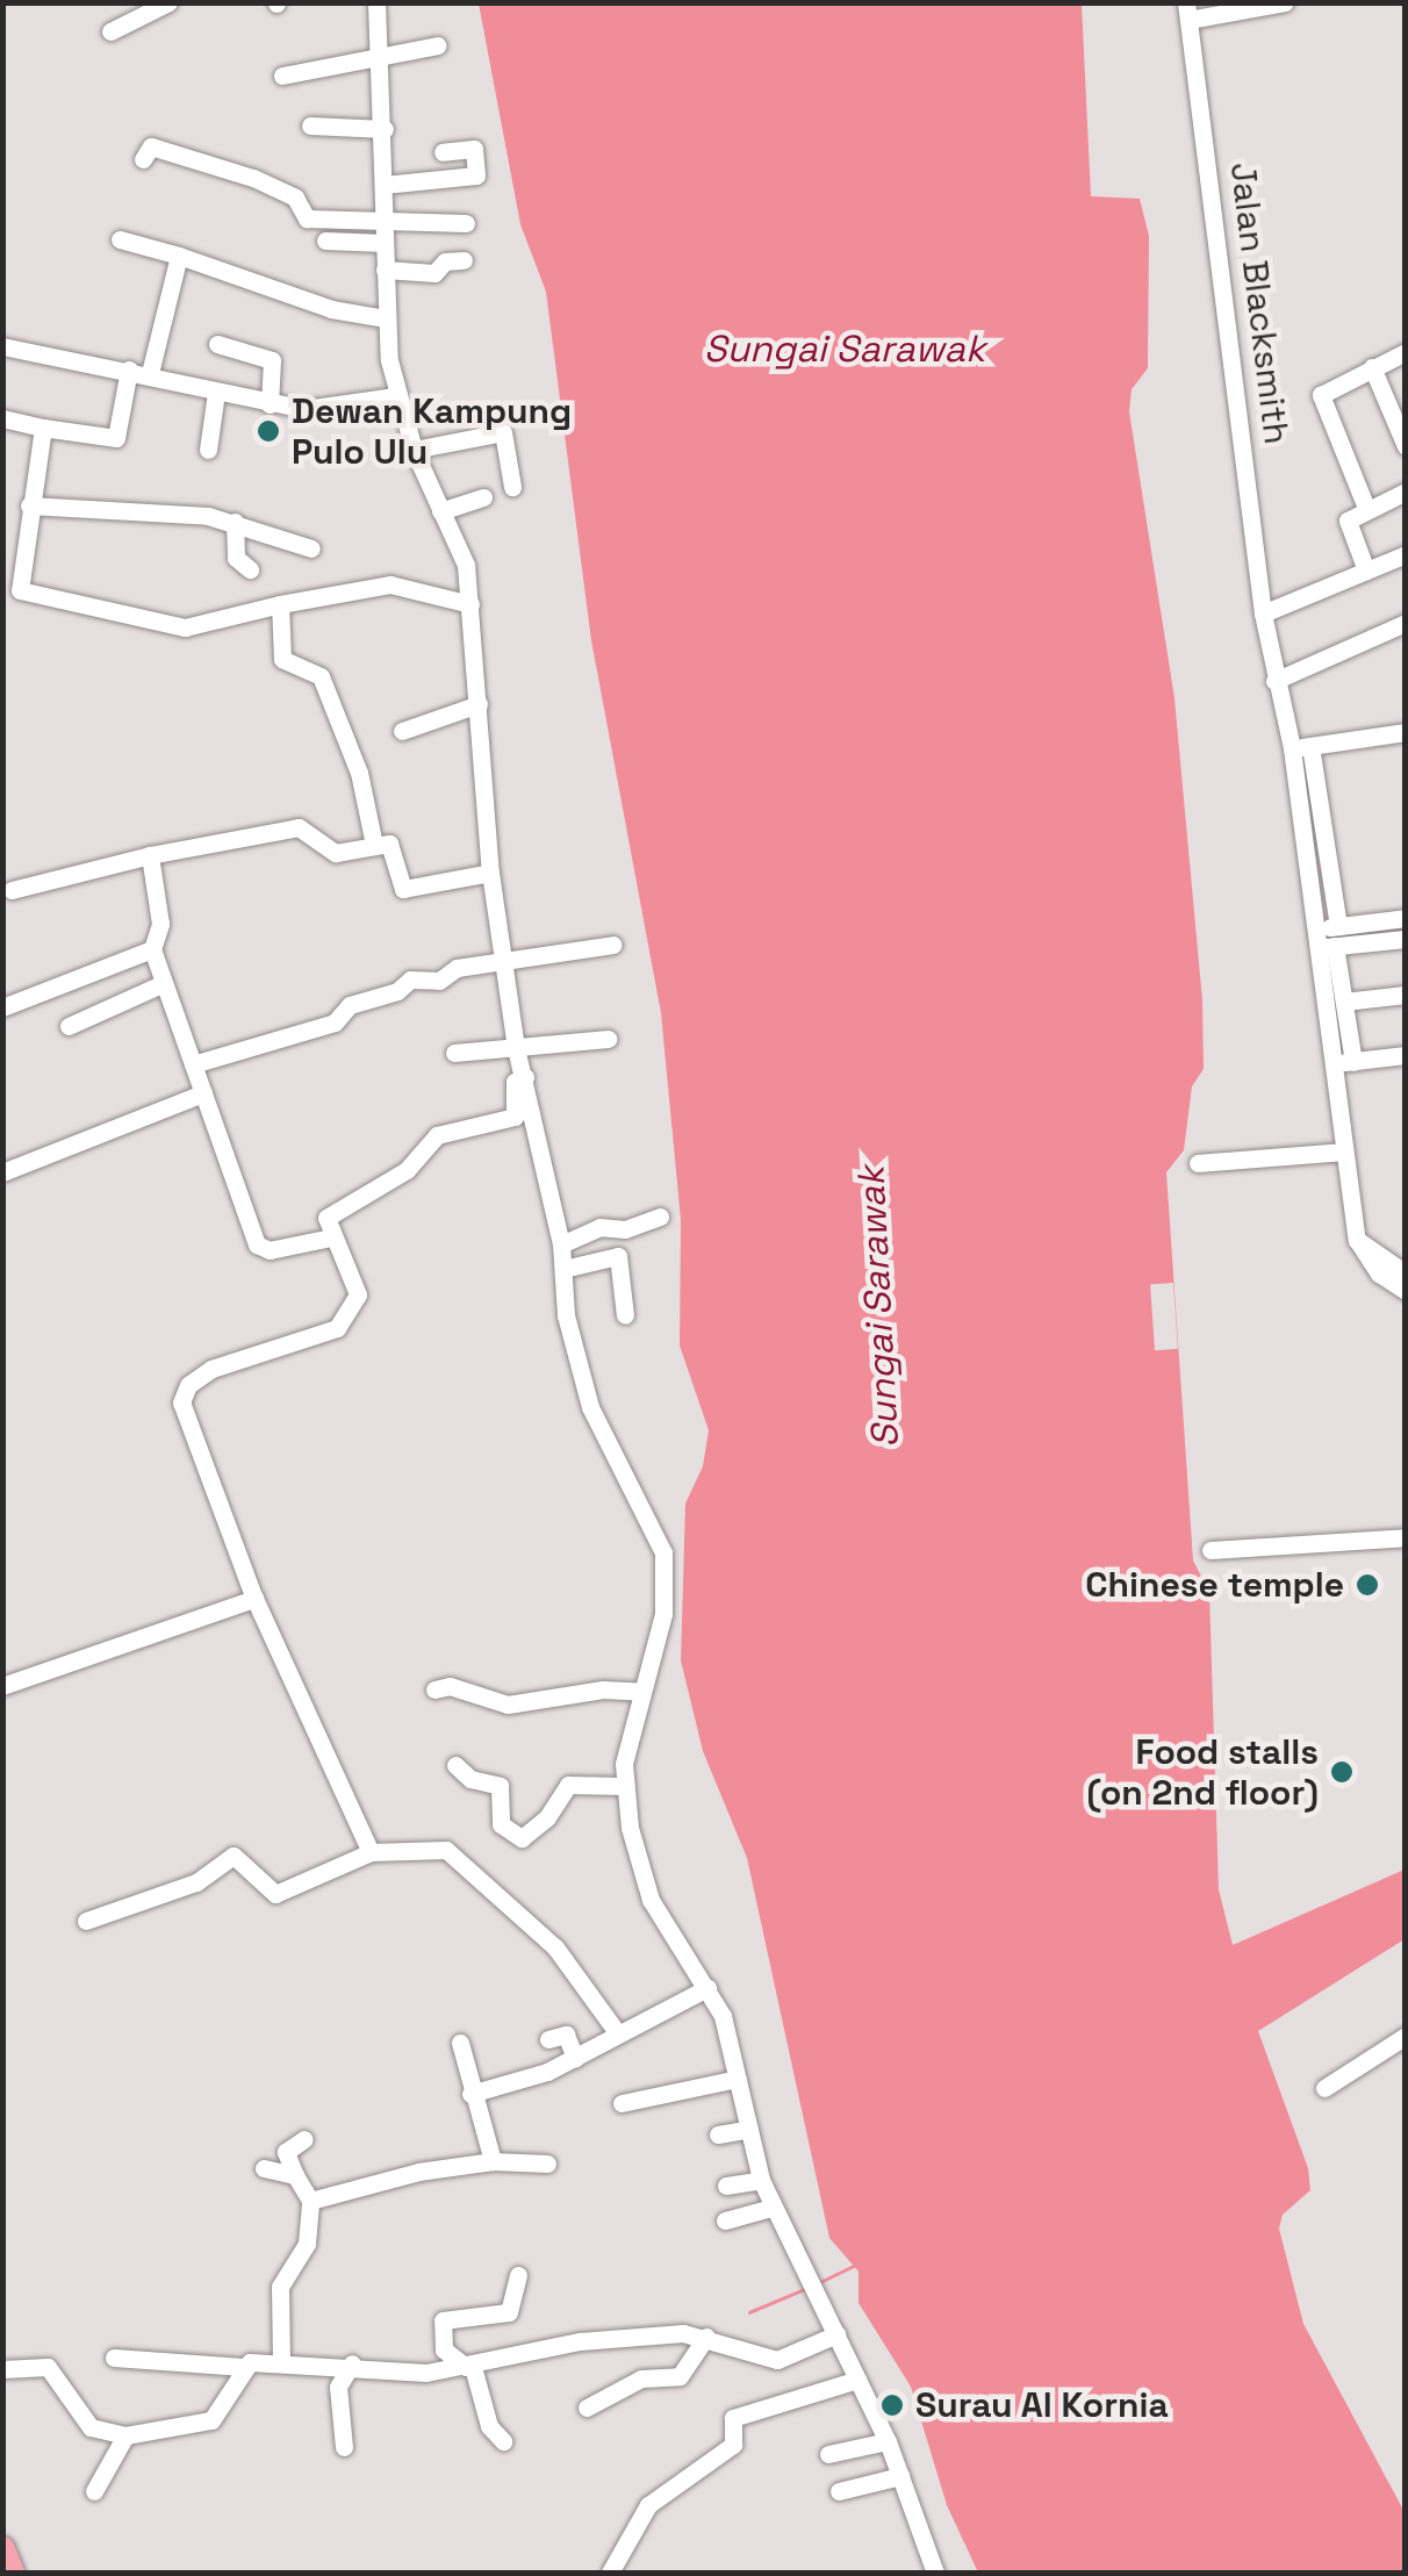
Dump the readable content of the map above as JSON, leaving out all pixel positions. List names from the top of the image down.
{
  "streets": {
    "street": ["Jalan Blacksmith"]
  },
  "water": ["Sungai Sarawak"],
  "places": [
    "Dewan Kampung Pulo Ulu",
    "Chinese temple",
    "Food stalls (on 2nd floor)",
    "Surau Al Kornia"
  ]
}
